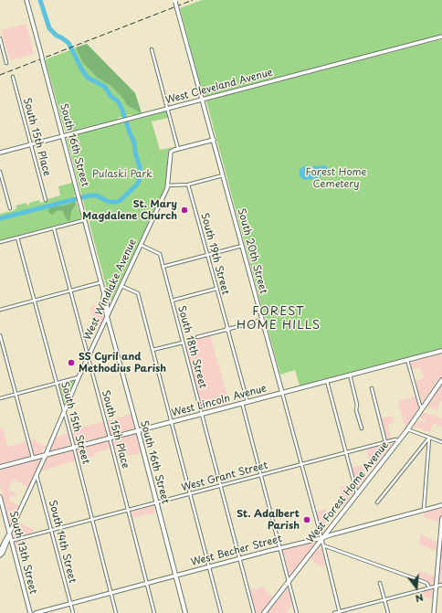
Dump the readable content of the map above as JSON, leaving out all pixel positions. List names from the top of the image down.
{
  "streets": {
    "main road": ["South 16th Street", "West Lincoln Avenue", "West Forest Home Avenue"],
    "street": [
      "West Cleveland Avenue",
      "South 15th Place",
      "South 20th Street",
      "South 19th Street",
      "West Windlake Avenue",
      "South 18th Street",
      "South 15th Street",
      "West Grant Street",
      "South 14th Street",
      "West Becher Street",
      "South 13th Street"
    ]
  },
  "crossings": [
    ["West Cleveland Avenue", "South 15th Place"],
    ["West Cleveland Avenue", "South 16th Street"],
    ["West Cleveland Avenue", "South 20th Street"],
    ["South 15th Place", "West Windlake Avenue"],
    ["South 15th Place", "West Lincoln Avenue"],
    ["South 15th Place", "West Grant Street"],
    ["South 15th Place", "West Becher Street"],
    ["South 16th Street", "West Windlake Avenue"],
    ["South 16th Street", "West Lincoln Avenue"],
    ["South 16th Street", "West Grant Street"],
    ["South 16th Street", "West Becher Street"],
    ["South 20th Street", "West Lincoln Avenue"],
    ["South 20th Street", "West Grant Street"],
    ["South 20th Street", "West Forest Home Avenue"],
    ["South 20th Street", "West Becher Street"],
    ["South 19th Street", "West Lincoln Avenue"],
    ["West Windlake Avenue", "South 18th Street"],
    ["West Windlake Avenue", "West Lincoln Avenue"],
    ["West Windlake Avenue", "South 15th Street"],
    ["West Windlake Avenue", "South 14th Street"],
    ["West Windlake Avenue", "South 13th Street"],
    ["South 18th Street", "West Lincoln Avenue"],
    ["South 18th Street", "West Grant Street"],
    ["South 18th Street", "West Becher Street"],
    ["West Lincoln Avenue", "South 15th Street"],
    ["South 15th Street", "West Grant Street"],
    ["South 15th Street", "West Becher Street"],
    ["West Grant Street", "West Forest Home Avenue"],
    ["West Grant Street", "South 14th Street"],
    ["West Grant Street", "South 13th Street"],
    ["West Forest Home Avenue", "West Becher Street"],
    ["South 14th Street", "West Becher Street"]
  ],
  "districts": ["FOREST HOME HILLS"],
  "parks": ["Forest Home Cemetery", "Pulaski Park"],
  "places": ["St. Mary Magdalene Church", "SS Cyril and Methodius Parish", "St. Adalbert Parish"],
  "north": "bottom"
}
